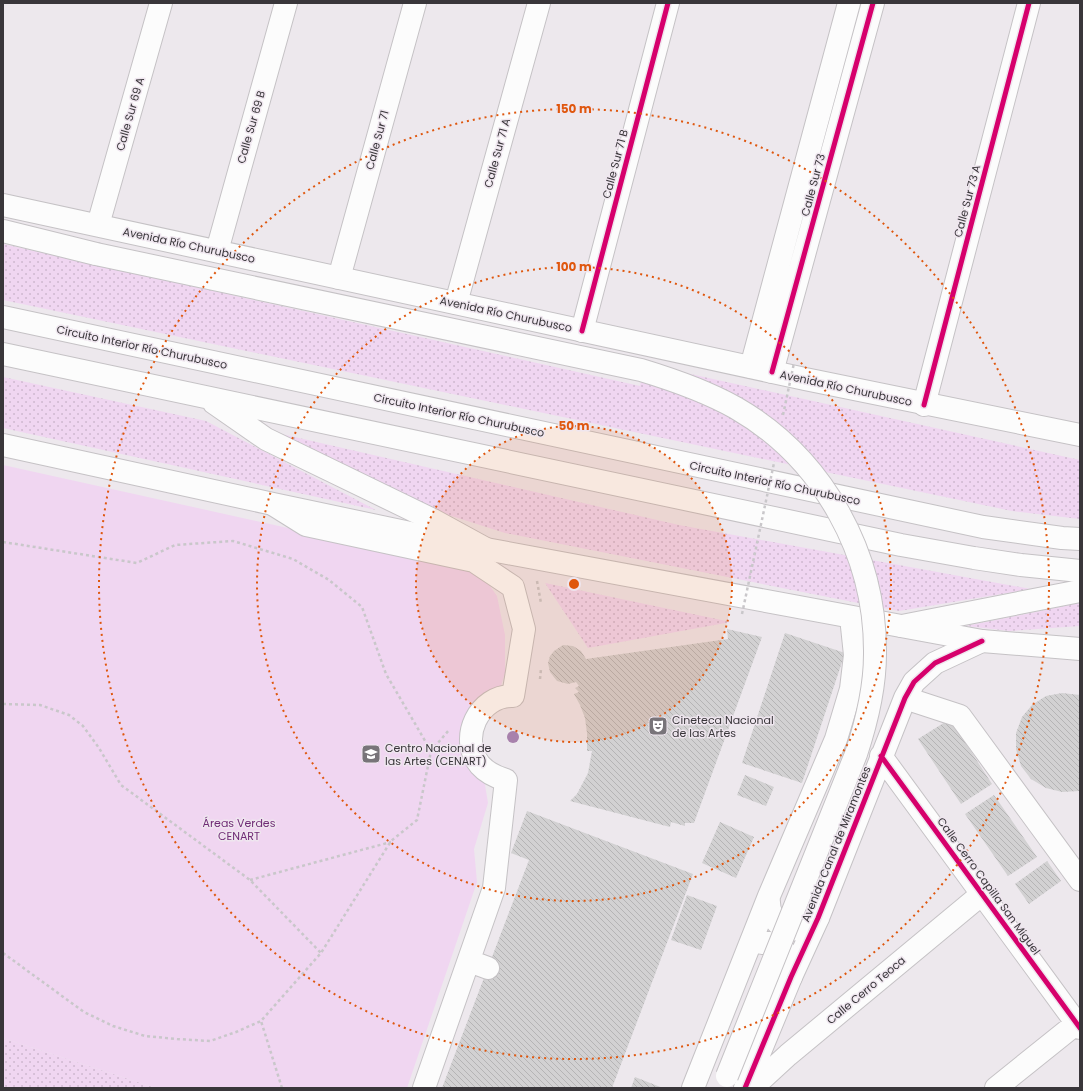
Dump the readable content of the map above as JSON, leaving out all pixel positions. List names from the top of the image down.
{
  "streets": {
    "main road": [
      "Calle Sur 69 A",
      "Calle Sur 69 B",
      "Calle Sur 71",
      "Calle Sur 71 A",
      "Calle Sur 71 B",
      "Calle Sur 73",
      "Calle Sur 73 A",
      "Avenida Río Churubusco",
      "Circuito Interior Río Churubusco",
      "Avenida Canal de Miramontes",
      "Calle Cerro Capilla San Miguel",
      "Calle Cerro Teoca"
    ]
  },
  "crossings": [
    ["Calle Sur 69 A", "Avenida Río Churubusco"],
    ["Calle Sur 69 B", "Avenida Río Churubusco"],
    ["Calle Sur 71", "Avenida Río Churubusco"],
    ["Calle Sur 71 A", "Avenida Río Churubusco"],
    ["Calle Sur 71 B", "Avenida Río Churubusco"],
    ["Calle Sur 73", "Avenida Río Churubusco"],
    ["Calle Sur 73 A", "Avenida Río Churubusco"],
    ["Avenida Canal de Miramontes", "Calle Cerro Capilla San Miguel"],
    ["Calle Cerro Capilla San Miguel", "Calle Cerro Teoca"]
  ],
  "parks": ["Áreas Verdes CENART"],
  "places": {
    "theatre": ["Cineteca Nacional de las Artes"],
    "school or university": ["Centro Nacional de las Artes (CENART)"]
  },
  "rings": ["150 m", "100 m", "50 m"]
}
